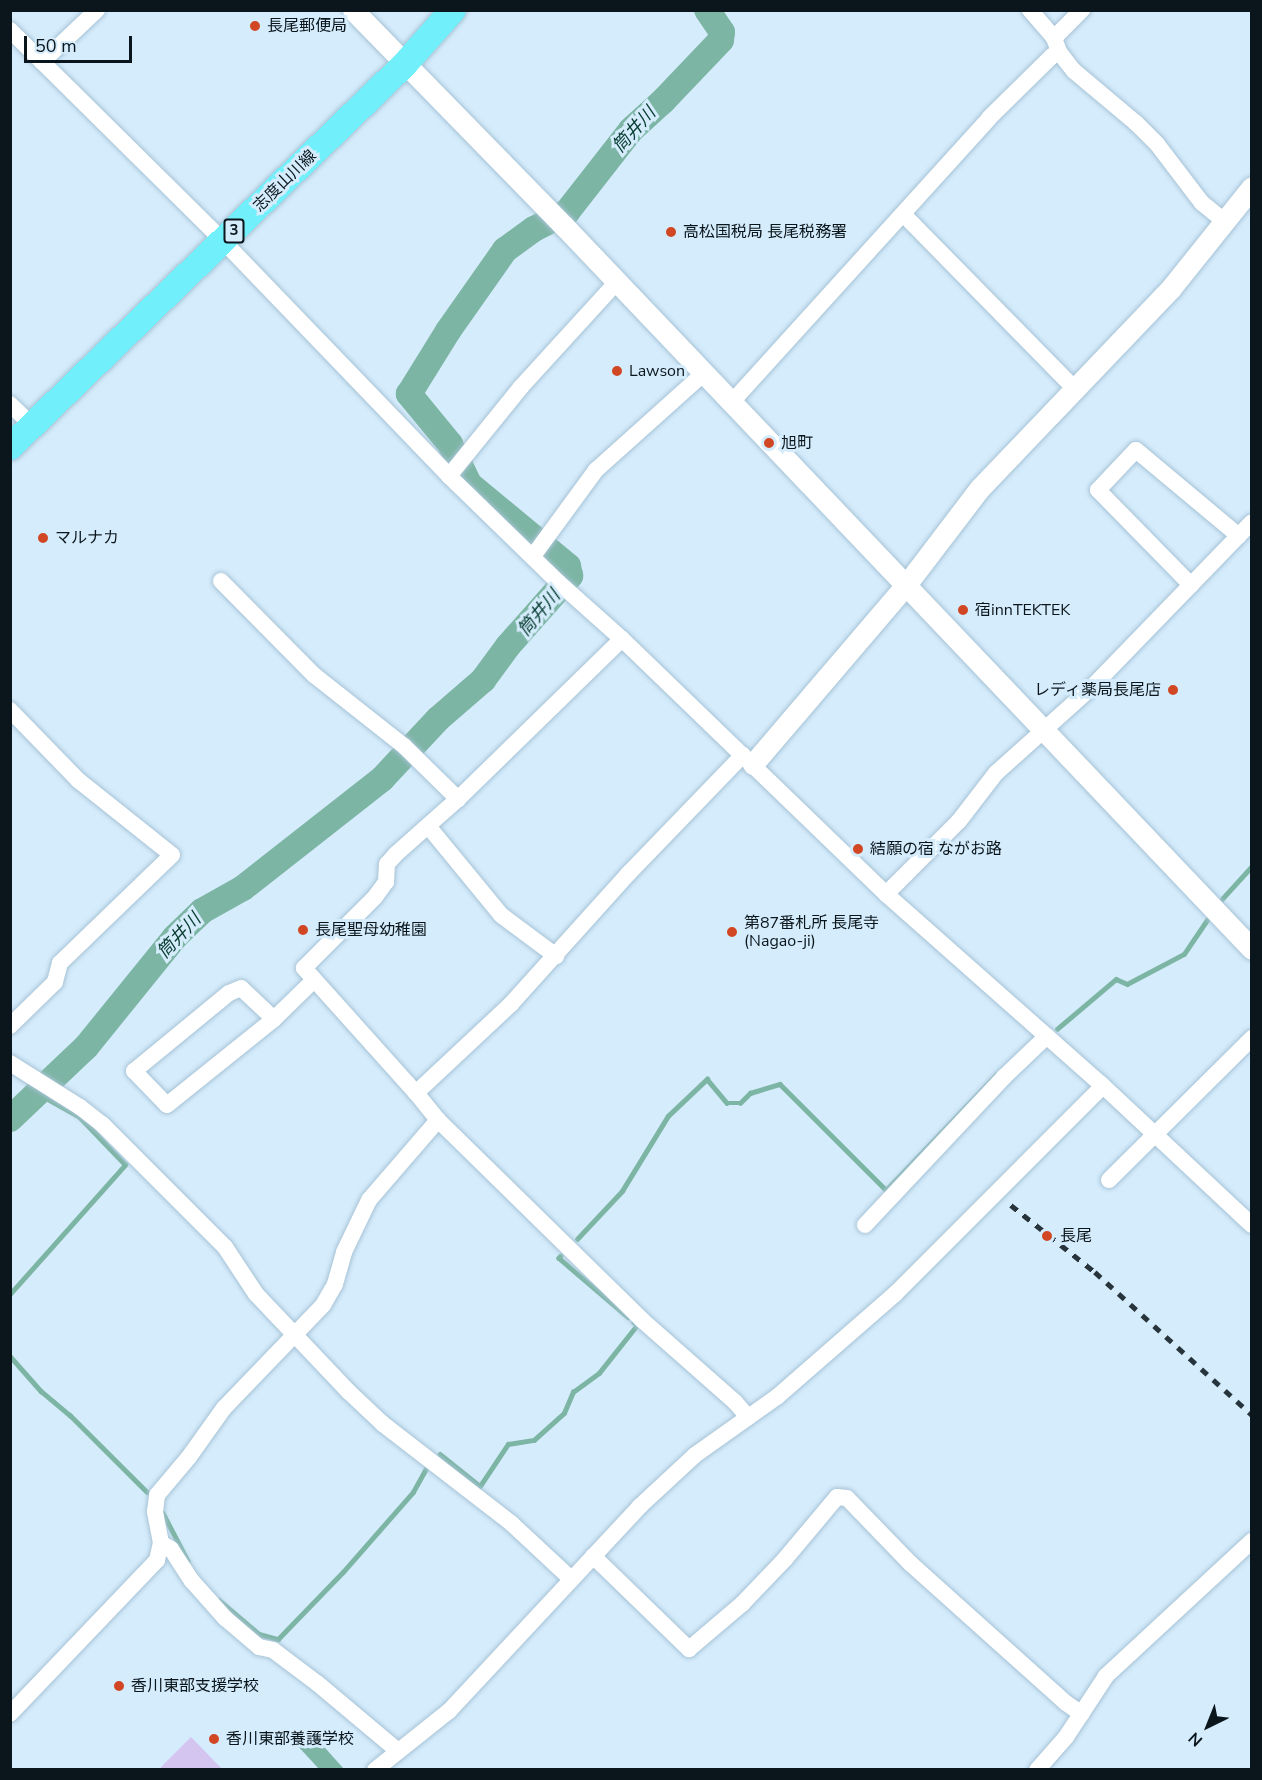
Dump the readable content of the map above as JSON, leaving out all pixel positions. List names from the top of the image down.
{
  "streets": {
    "main road": ["志度山川線", "3"]
  },
  "water": ["筒井川"],
  "places": [
    "長尾郵便局",
    "高松国税局 長尾税務署",
    "Lawson",
    "旭町",
    "マルナカ",
    "宿innTEKTEK",
    "レディ薬局長尾店",
    "結願の宿 ながお路",
    "長尾聖母幼稚園",
    "第87番札所 長尾寺 (Nagao-ji)",
    "長尾",
    "香川東部支援学校",
    "香川東部養護学校"
  ],
  "scale_bar": "50 m",
  "north": "bottom left"
}
